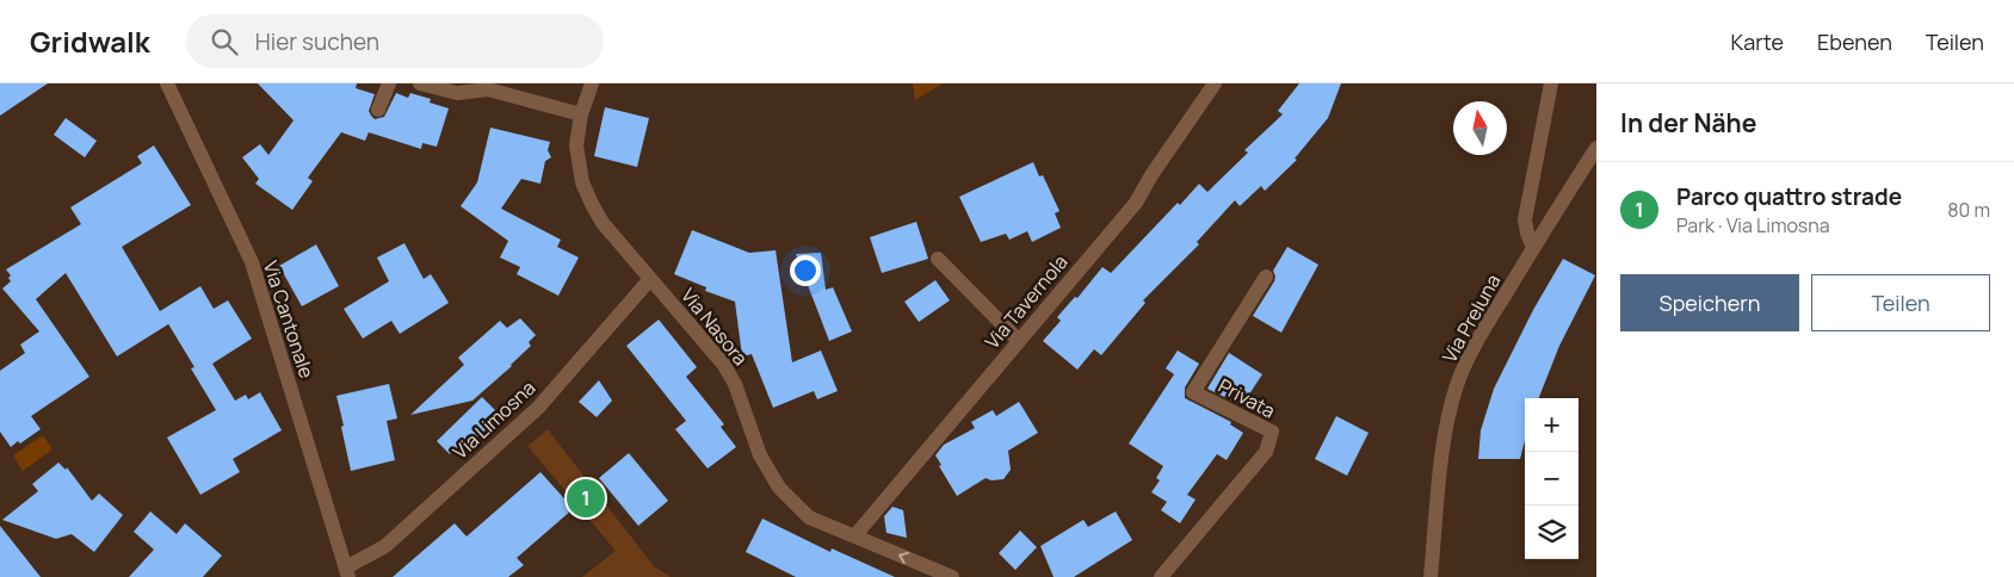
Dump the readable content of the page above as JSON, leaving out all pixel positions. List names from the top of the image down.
{
  "streets": {
    "street": [
      "Via Tavernola",
      "Via Preluna",
      "Via Cantonale",
      "Via Nasora",
      "Privata",
      "Via Limosna"
    ]
  },
  "crossings": [
    ["Via Tavernola", "Via Nasora"],
    ["Via Cantonale", "Via Limosna"],
    ["Via Nasora", "Via Limosna"]
  ],
  "north": "top",
  "page": {
    "header": "Gridwalk",
    "search": "Hier suchen",
    "nav": ["Karte", "Ebenen", "Teilen"],
    "heading": "In der Nähe",
    "list": [
      {
        "mark": "1",
        "name": "Parco quattro strade",
        "note": "Park · Via Limosna",
        "value": "80 m"
      }
    ],
    "buttons": ["Speichern", "Teilen"],
    "map_buttons": ["+", "−"],
    "pins": "1"
  }
}
